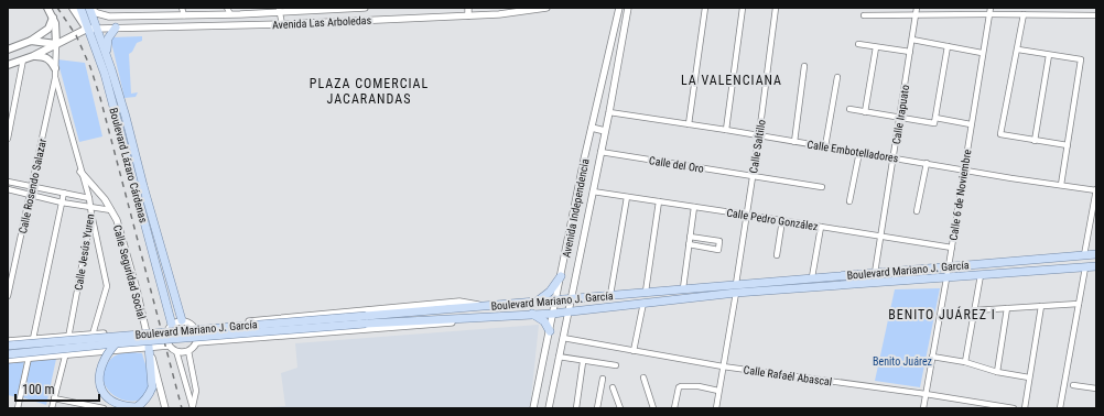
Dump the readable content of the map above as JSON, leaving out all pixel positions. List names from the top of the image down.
{
  "streets": {
    "main road": ["Boulevard Lázaro Cárdenas", "Boulevard Mariano J. García"],
    "street": [
      "Avenida Las Arboledas",
      "Calle Irapuato",
      "Calle Saltillo",
      "Calle Embotelladores",
      "Calle del Oro",
      "Calle Rosendo Salazar",
      "Calle 6 de Noviembre",
      "Avenida Independencia",
      "Calle Pedro González",
      "Calle Jesús Yuren",
      "Calle Seguridad Social",
      "Calle Rafaél Abascal"
    ]
  },
  "crossings": [
    ["Avenida Las Arboledas", "Boulevard Lázaro Cárdenas"],
    ["Calle Irapuato", "Calle Embotelladores"],
    ["Calle Irapuato", "Calle Pedro González"],
    ["Calle Irapuato", "Boulevard Mariano J. García"],
    ["Calle Saltillo", "Calle Embotelladores"],
    ["Calle Saltillo", "Calle del Oro"],
    ["Calle Saltillo", "Calle Pedro González"],
    ["Calle Saltillo", "Boulevard Mariano J. García"],
    ["Calle Embotelladores", "Calle 6 de Noviembre"],
    ["Calle Embotelladores", "Avenida Independencia"],
    ["Calle del Oro", "Avenida Independencia"],
    ["Calle Rosendo Salazar", "Calle Jesús Yuren"],
    ["Calle 6 de Noviembre", "Calle Pedro González"],
    ["Calle 6 de Noviembre", "Boulevard Mariano J. García"],
    ["Calle 6 de Noviembre", "Calle Rafaél Abascal"],
    ["Avenida Independencia", "Calle Pedro González"],
    ["Avenida Independencia", "Boulevard Mariano J. García"],
    ["Avenida Independencia", "Calle Rafaél Abascal"],
    ["Calle Jesús Yuren", "Calle Seguridad Social"]
  ],
  "districts": ["LA VALENCIANA", "PLAZA COMERCIAL JACARANDAS", "BENITO JUÁREZ I"],
  "parks": ["Benito Juárez"],
  "scale_bar": "100 m"
}
